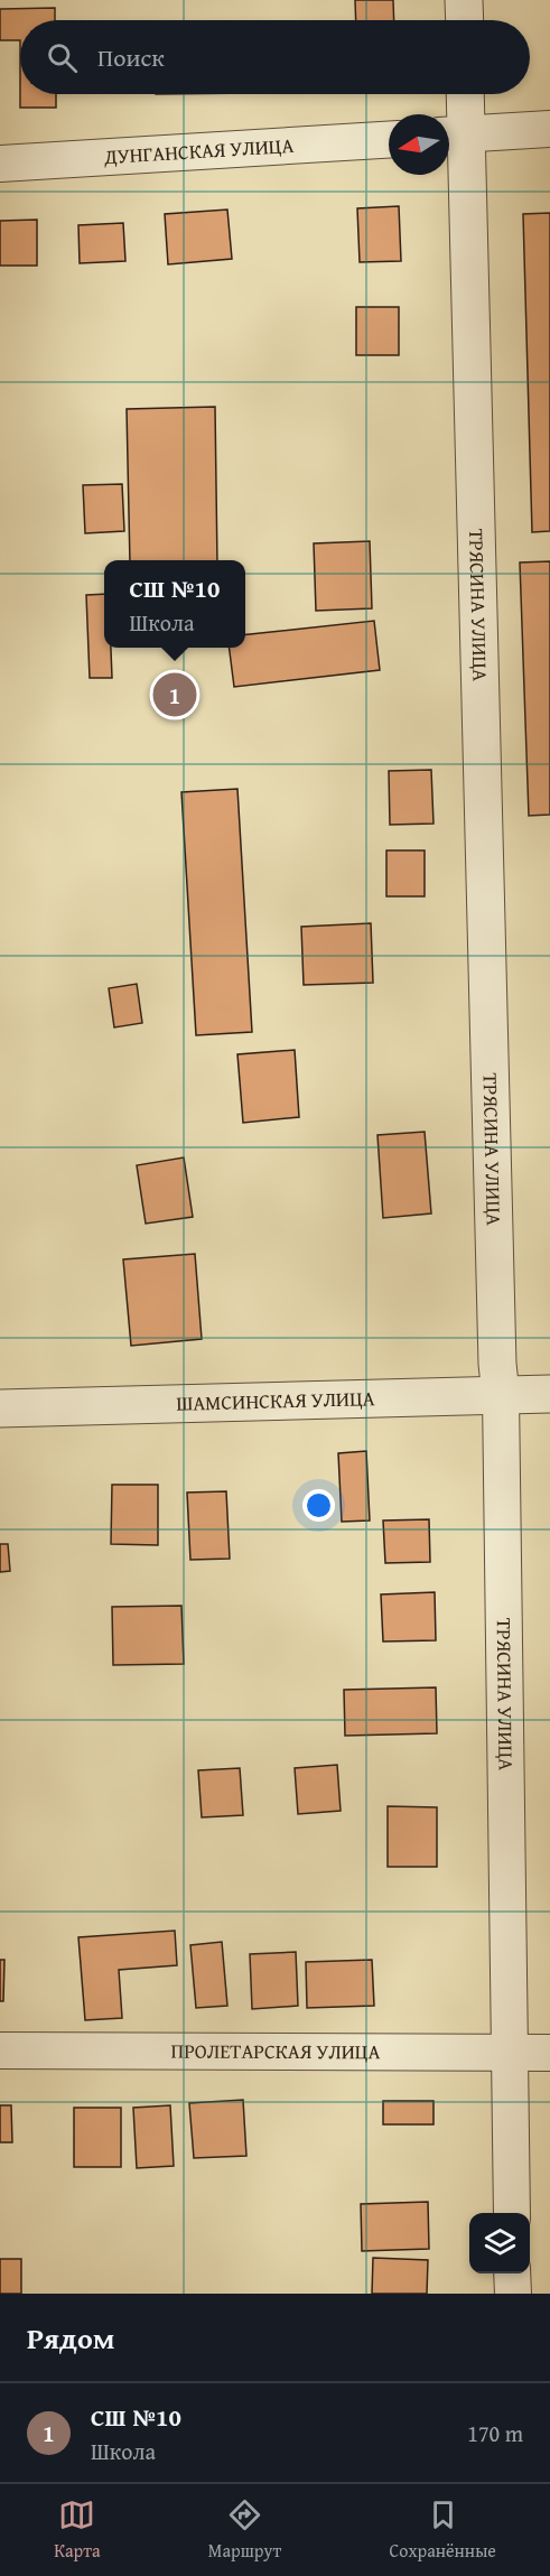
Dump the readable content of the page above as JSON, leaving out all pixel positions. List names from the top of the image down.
{
  "streets": {
    "street": [
      "ДУНГАНСКАЯ УЛИЦА",
      "ТРЯСИНА УЛИЦА",
      "ШАМСИНСКАЯ УЛИЦА",
      "ПРОЛЕТАРСКАЯ УЛИЦА"
    ]
  },
  "crossings": [
    ["ТРЯСИНА УЛИЦА", "ШАМСИНСКАЯ УЛИЦА"],
    ["ТРЯСИНА УЛИЦА", "ПРОЛЕТАРСКАЯ УЛИЦА"]
  ],
  "north": "left",
  "page": {
    "search": "Поиск",
    "popup": ["СШ №10", "Школа"],
    "pins": "1",
    "heading": "Рядом",
    "list": [
      {
        "mark": "1",
        "name": "СШ №10",
        "note": "Школа",
        "value": "170 m"
      }
    ],
    "nav": ["Карта", "Маршрут", "Сохранённые"]
  }
}
